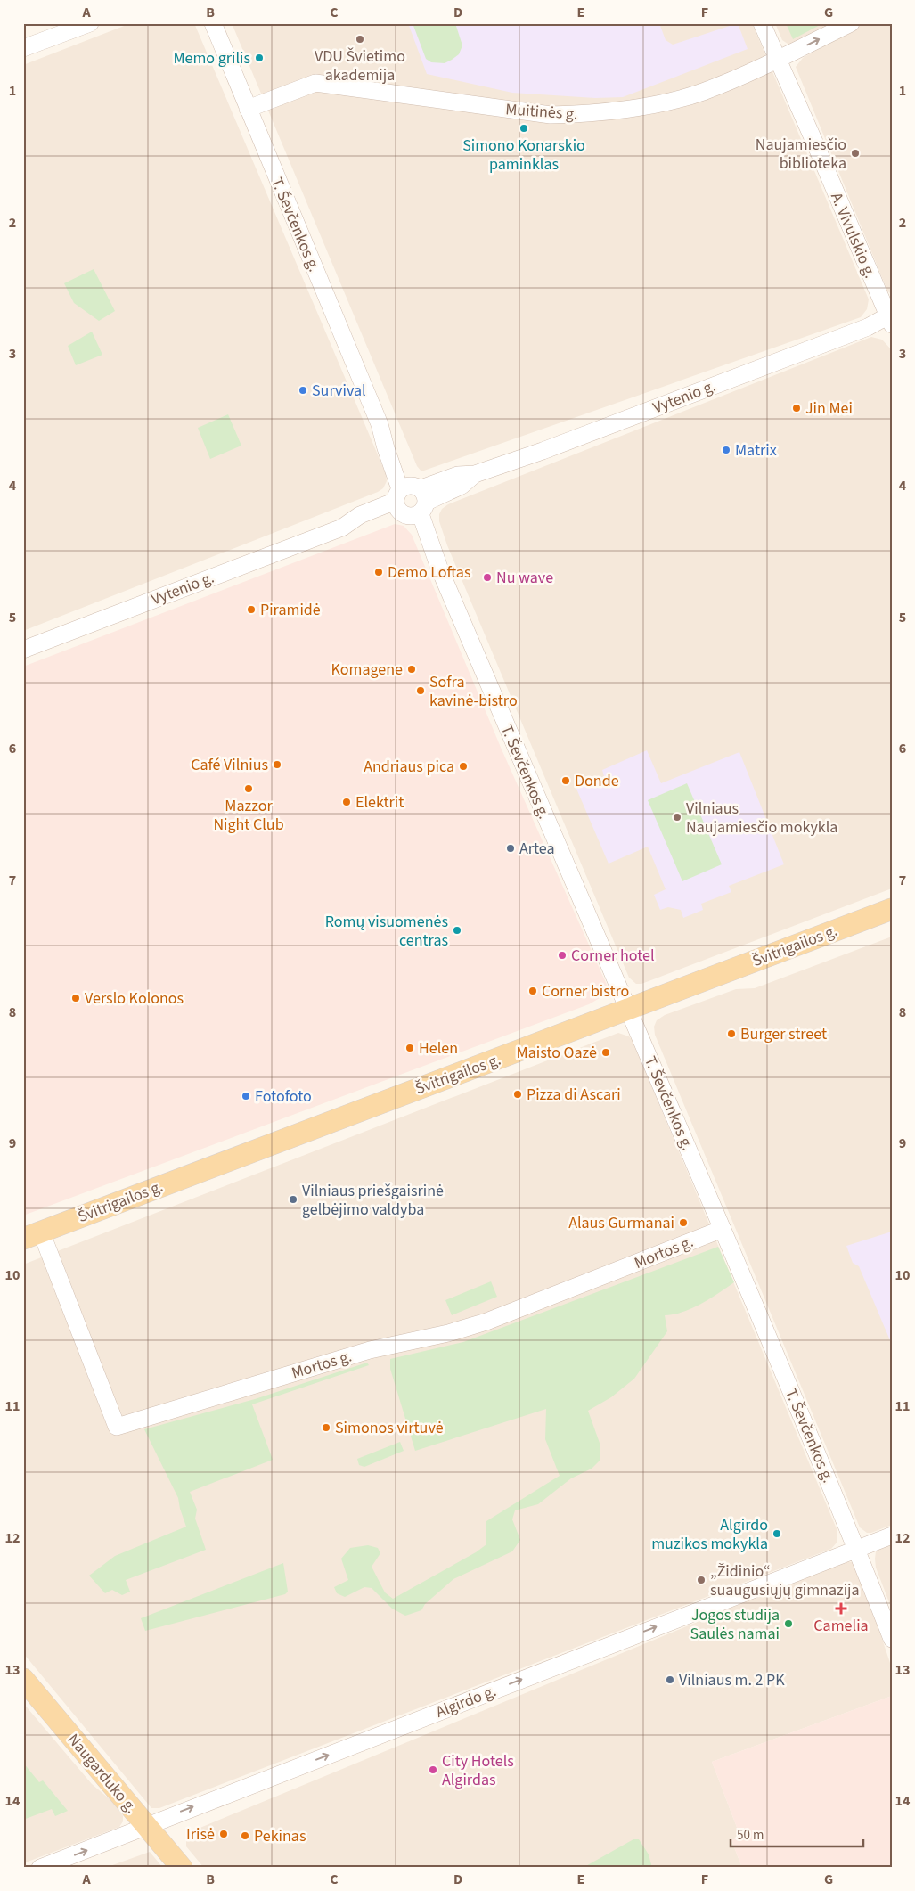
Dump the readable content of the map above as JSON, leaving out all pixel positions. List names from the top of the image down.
{
  "streets": {
    "main road": ["Švitrigailos g.", "Naugarduko g."],
    "street": [
      "Muitinės g.",
      "T. Ševčenkos g.",
      "A. Vivulskio g.",
      "Vytenio g.",
      "Mortos g.",
      "Algirdo g."
    ]
  },
  "crossings": [
    ["Muitinės g.", "T. Ševčenkos g."],
    ["Muitinės g.", "A. Vivulskio g."],
    ["T. Ševčenkos g.", "Vytenio g."],
    ["T. Ševčenkos g.", "Švitrigailos g."],
    ["T. Ševčenkos g.", "Mortos g."],
    ["T. Ševčenkos g.", "Algirdo g."],
    ["A. Vivulskio g.", "Vytenio g."],
    ["Švitrigailos g.", "Mortos g."],
    ["Algirdo g.", "Naugarduko g."]
  ],
  "one_way": ["Algirdo g."],
  "places": {
    "other": [
      "VDU Švietimo akademija",
      "Memo grilis",
      "Simono Konarskio paminklas",
      "Naujamiesčio biblioteka",
      "Survival",
      "Jin Mei",
      "Matrix",
      "Demo Loftas",
      "Nu wave",
      "Piramidė",
      "Komagene",
      "Sofra kavinė-bistro",
      "Café Vilnius",
      "Andriaus pica",
      "Donde",
      "Mazzor Night Club",
      "Elektrit",
      "Vilniaus Naujamiesčio mokykla",
      "Artea",
      "Romų visuomenės centras",
      "Corner hotel",
      "Corner bistro",
      "Verslo Kolonos",
      "Burger street",
      "Helen",
      "Maisto Oazė",
      "Pizza di Ascari",
      "Fotofoto",
      "Vilniaus priešgaisrinė gelbėjimo valdyba",
      "Alaus Gurmanai",
      "Simonos virtuvė",
      "Algirdo muzikos mokykla",
      "„Židinio“ suaugusiųjų gimnazija",
      "Jogos studija Saulės namai",
      "Vilniaus m. 2 PK",
      "City Hotels Algirdas",
      "Irisė",
      "Pekinas"
    ],
    "health": ["Camelia"]
  },
  "scale_bar": "50 m",
  "grid": {
    "columns": [
      "A",
      "B",
      "C",
      "D",
      "E",
      "F",
      "G"
    ],
    "rows": [
      "1",
      "2",
      "3",
      "4",
      "5",
      "6",
      "7",
      "8",
      "9",
      "10",
      "11",
      "12",
      "13",
      "14"
    ]
  }
}
